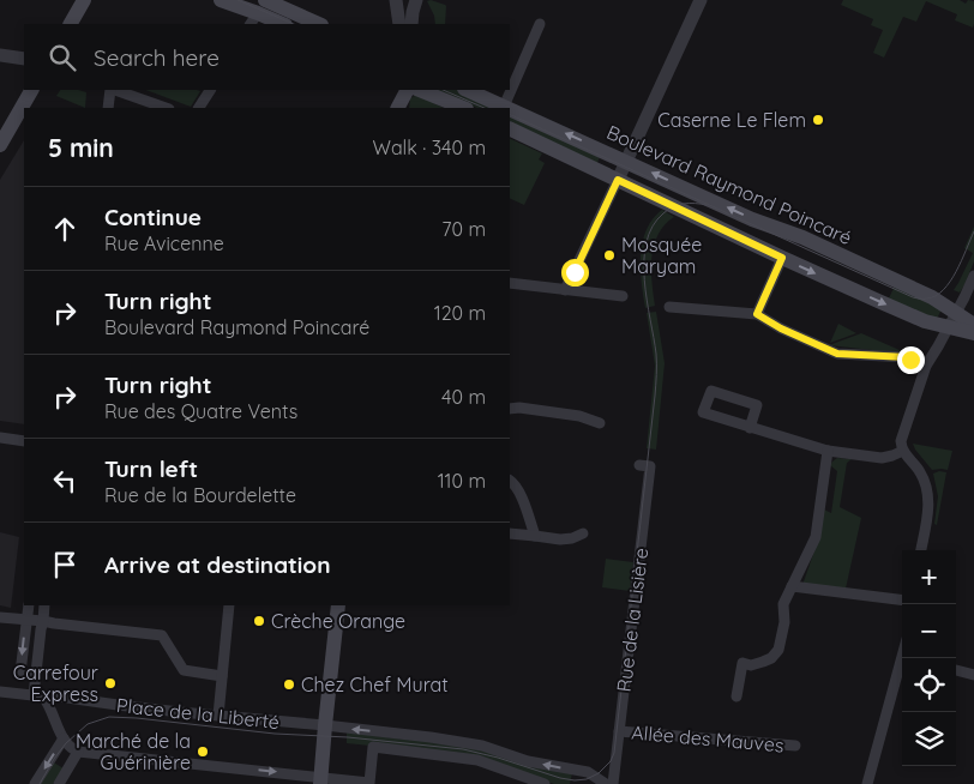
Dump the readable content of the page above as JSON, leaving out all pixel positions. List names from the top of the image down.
{
  "streets": {
    "main road": ["Boulevard Raymond Poincaré"],
    "street": ["Rue de la Lisière", "Place de la Liberté", "Allée des Mauves"]
  },
  "crossings": [
    ["Rue de la Lisière", "Allée des Mauves"]
  ],
  "one_way": ["Place de la Liberté"],
  "places": [
    "Caserne Le Flem",
    "Mosquée Maryam",
    "Crèche Orange",
    "Carrefour Express",
    "Chez Chef Murat",
    "Marché de la Guérinière"
  ],
  "page": {
    "search": "Search here",
    "heading": ["5 min", "Walk · 340 m"],
    "list": [
      ["Continue", "Rue Avicenne", "70 m"],
      ["Turn right", "Boulevard Raymond Poincaré", "120 m"],
      ["Turn right", "Rue des Quatre Vents", "40 m"],
      ["Turn left", "Rue de la Bourdelette", "110 m"],
      "Arrive at destination"
    ],
    "map_buttons": ["+", "−"]
  }
}
